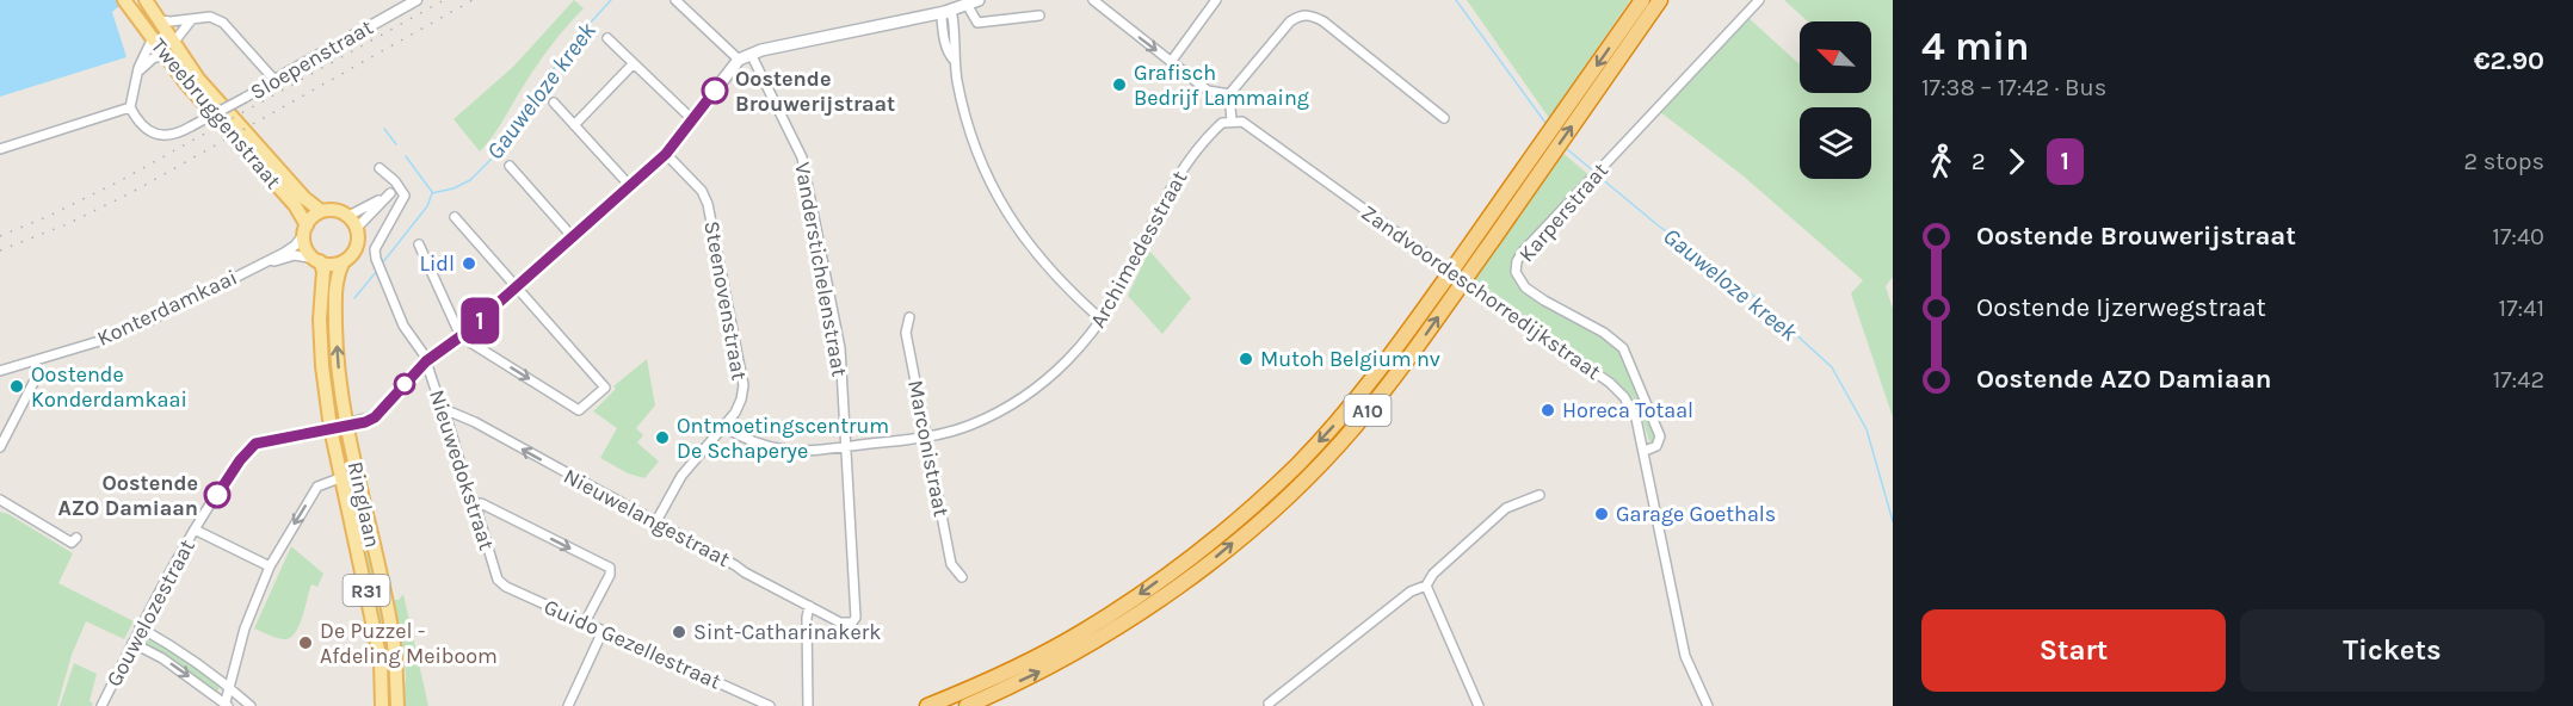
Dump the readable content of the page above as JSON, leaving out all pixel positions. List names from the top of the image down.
{
  "streets": {
    "highway": ["A10"],
    "main road": ["Tweebruggenstraat", "Ringlaan", "R31"],
    "street": [
      "Sloepenstraat",
      "Karperstraat",
      "Archimedesstraat",
      "Vanderstichelenstraat",
      "Zandvoordeschorredijkstraat",
      "Steenovenstraat",
      "Konterdamkaai",
      "Marconistraat",
      "Nieuwedokstraat",
      "Nieuwelangestraat",
      "Gouwelozestraat",
      "Guido Gezellestraat"
    ]
  },
  "crossings": [
    ["Tweebruggenstraat", "Konterdamkaai"],
    ["Tweebruggenstraat", "Ringlaan"],
    ["Tweebruggenstraat", "R31"],
    ["Karperstraat", "Zandvoordeschorredijkstraat"],
    ["Archimedesstraat", "Vanderstichelenstraat"],
    ["Archimedesstraat", "Zandvoordeschorredijkstraat"],
    ["Archimedesstraat", "Steenovenstraat"],
    ["Archimedesstraat", "Marconistraat"],
    ["Vanderstichelenstraat", "Nieuwelangestraat"],
    ["Steenovenstraat", "Nieuwelangestraat"],
    ["Konterdamkaai", "Ringlaan"],
    ["Konterdamkaai", "R31"],
    ["Nieuwedokstraat", "Nieuwelangestraat"],
    ["Nieuwedokstraat", "Guido Gezellestraat"],
    ["Ringlaan", "R31"],
    ["Ringlaan", "Gouwelozestraat"]
  ],
  "one_way": ["Nieuwelangestraat"],
  "water": ["Gauweloze kreek"],
  "places": [
    "Grafisch Bedrijf Lammaing",
    "Oostende Brouwerijstraat",
    "Lidl",
    "Mutoh Belgium nv",
    "Oostende Konderdamkaai",
    "Horeca Totaal",
    "Ontmoetingscentrum De Schaperye",
    "Oostende AZO Damiaan",
    "Garage Goethals",
    "Sint-Catharinakerk",
    "De Puzzel - Afdeling Meiboom"
  ],
  "lines": ["bus line 1"],
  "north": "top left",
  "page": {
    "on_map": "1",
    "heading": ["4 min", "17:38 – 17:42 · Bus", "€2.90"],
    "legs": ["2", "1", "2 stops"],
    "list": [
      {
        "name": "Oostende Brouwerijstraat",
        "value": "17:40"
      },
      {
        "name": "Oostende Ijzerwegstraat",
        "value": "17:41"
      },
      {
        "name": "Oostende AZO Damiaan",
        "value": "17:42"
      }
    ],
    "buttons": ["Start", "Tickets"]
  }
}
